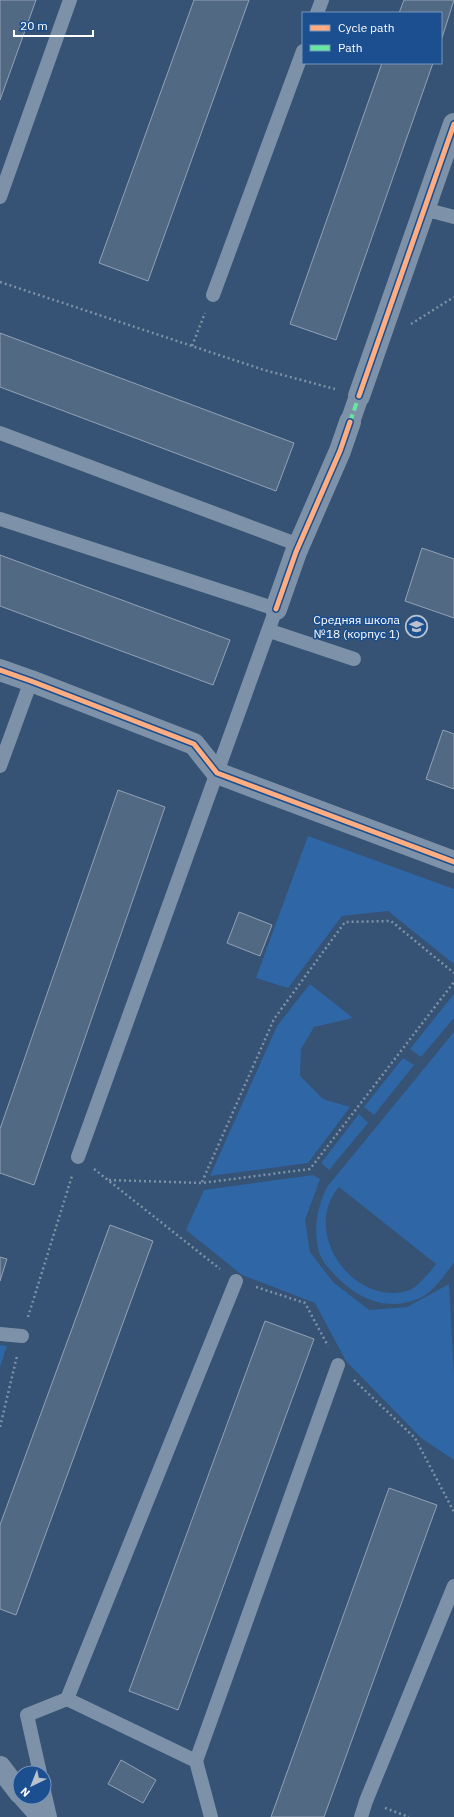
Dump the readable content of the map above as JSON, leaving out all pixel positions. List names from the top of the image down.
{
  "places": {
    "school or university": ["Средняя школа №18 (корпус 1)"]
  },
  "legend": ["Cycle path", "Path"],
  "scale_bar": "20 m",
  "north": "bottom left"
}
